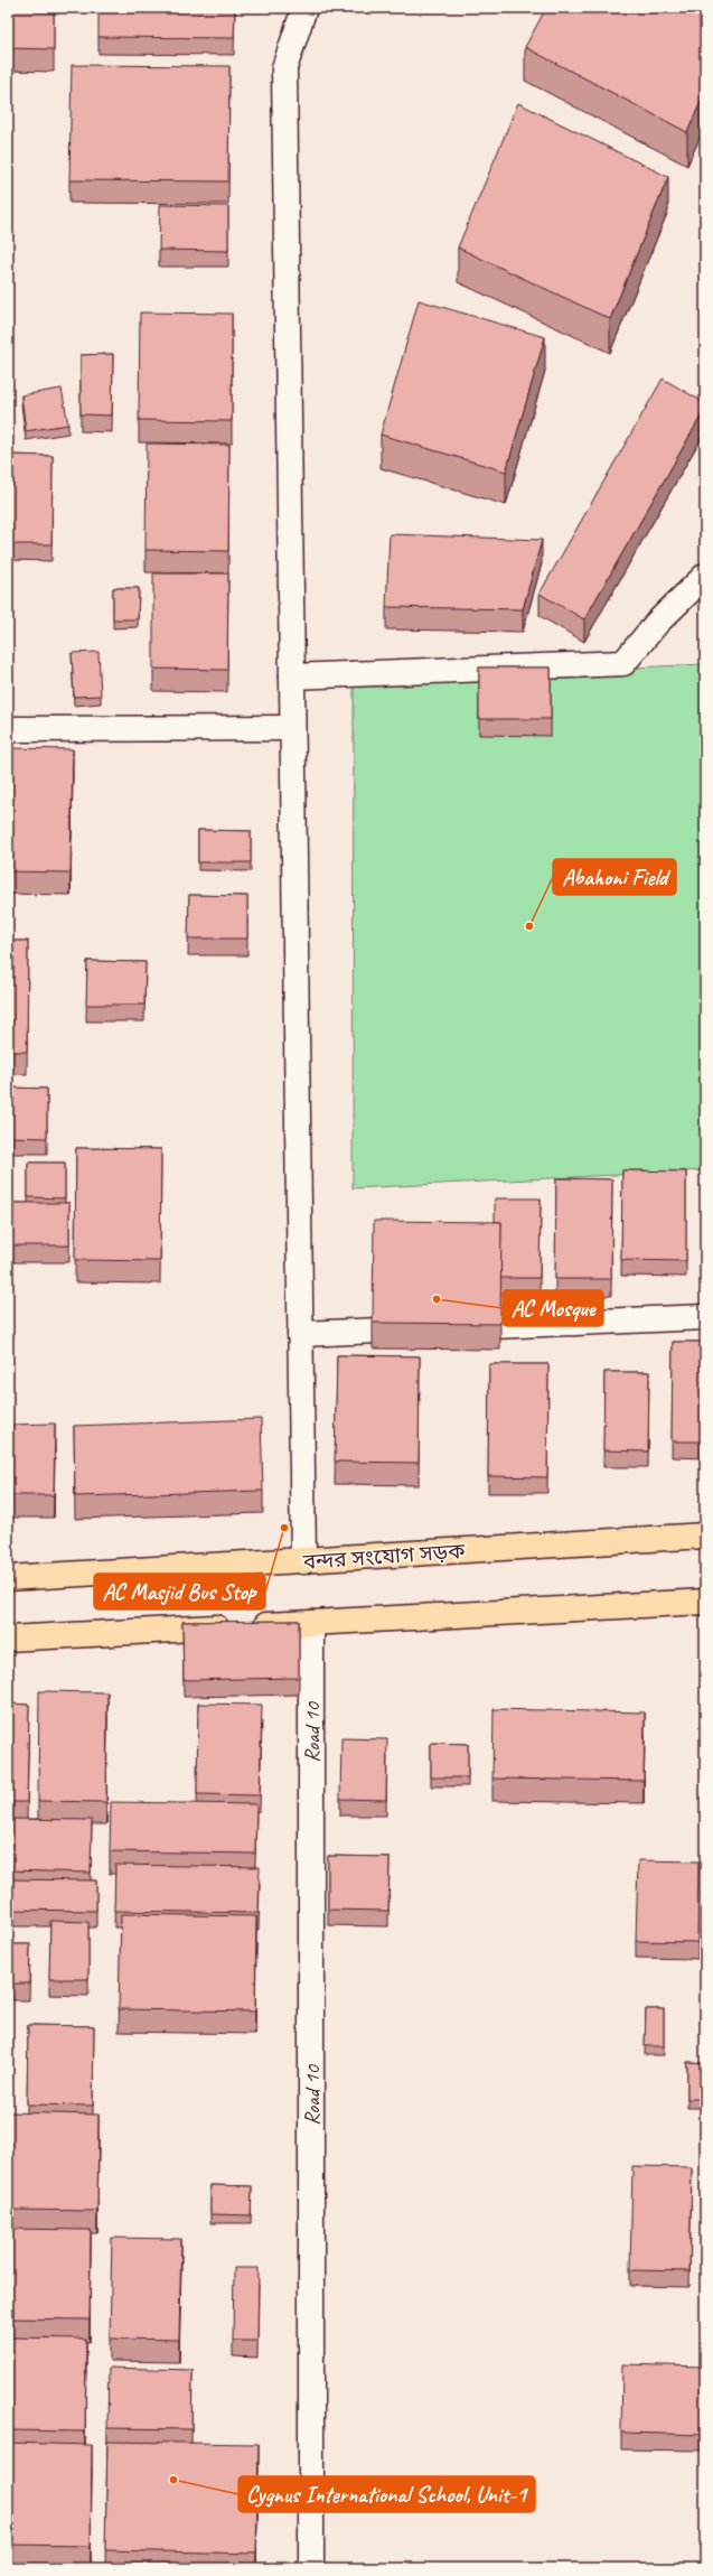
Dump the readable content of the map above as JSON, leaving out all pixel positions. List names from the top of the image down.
{
  "streets": {
    "highway": ["বন্দর সংযোগ সড়ক"],
    "street": ["Road 10"]
  },
  "places": [
    "Abahoni Field",
    "AC Mosque",
    "AC Masjid Bus Stop",
    "Cygnus International School, Unit-1"
  ]
}
